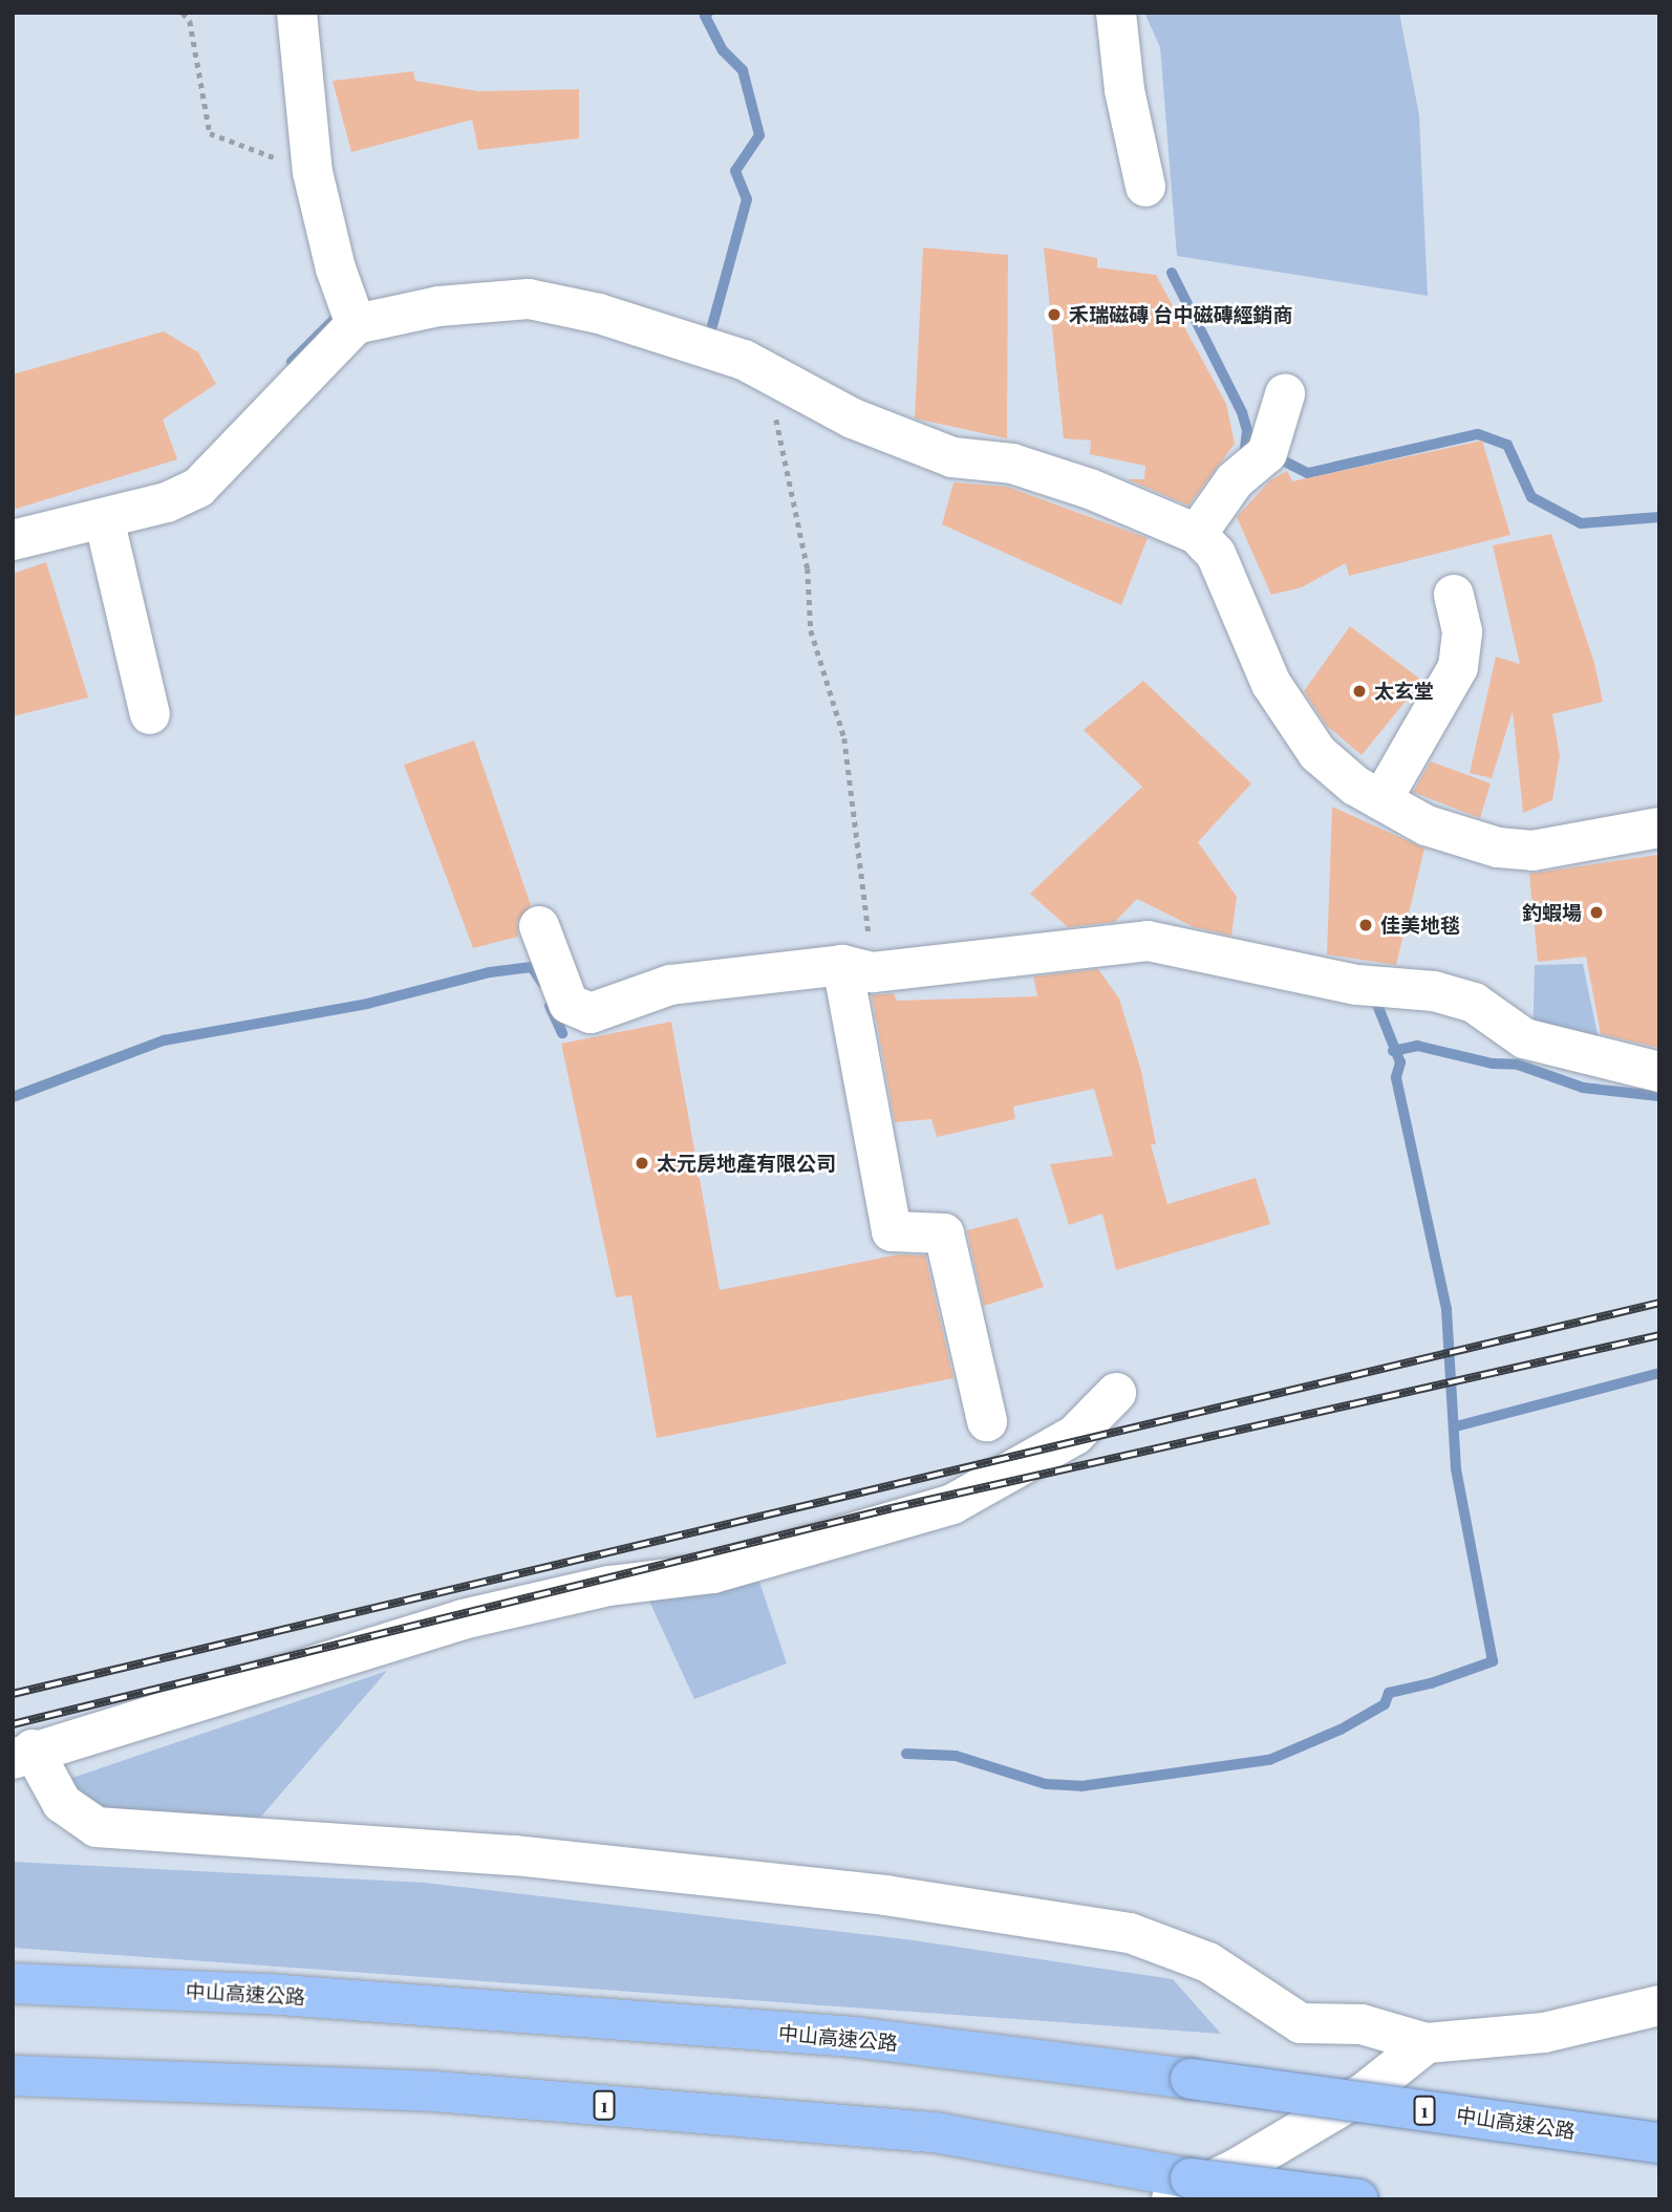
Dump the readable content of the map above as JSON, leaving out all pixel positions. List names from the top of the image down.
{
  "streets": {
    "highway": ["中山高速公路", "1"]
  },
  "places": [
    "禾瑞磁磚 台中磁磚經銷商",
    "太玄堂",
    "釣蝦場",
    "佳美地毯",
    "太元房地產有限公司"
  ]
}
